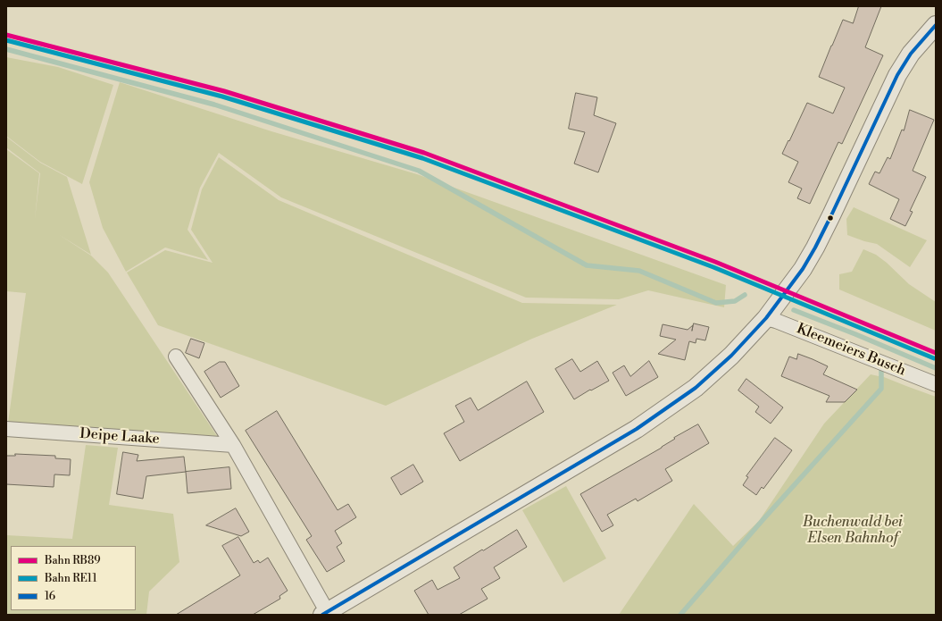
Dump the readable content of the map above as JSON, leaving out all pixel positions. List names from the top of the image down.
{
  "streets": {
    "street": ["Kleemeiers Busch", "Deipe Laake"]
  },
  "parks": ["Buchenwald bei Elsen Bahnhof"],
  "lines": ["transit line 16", "rail line RB89", "rail line RE11"],
  "legend": ["Bahn RB89", "Bahn RE11", "16"]
}
